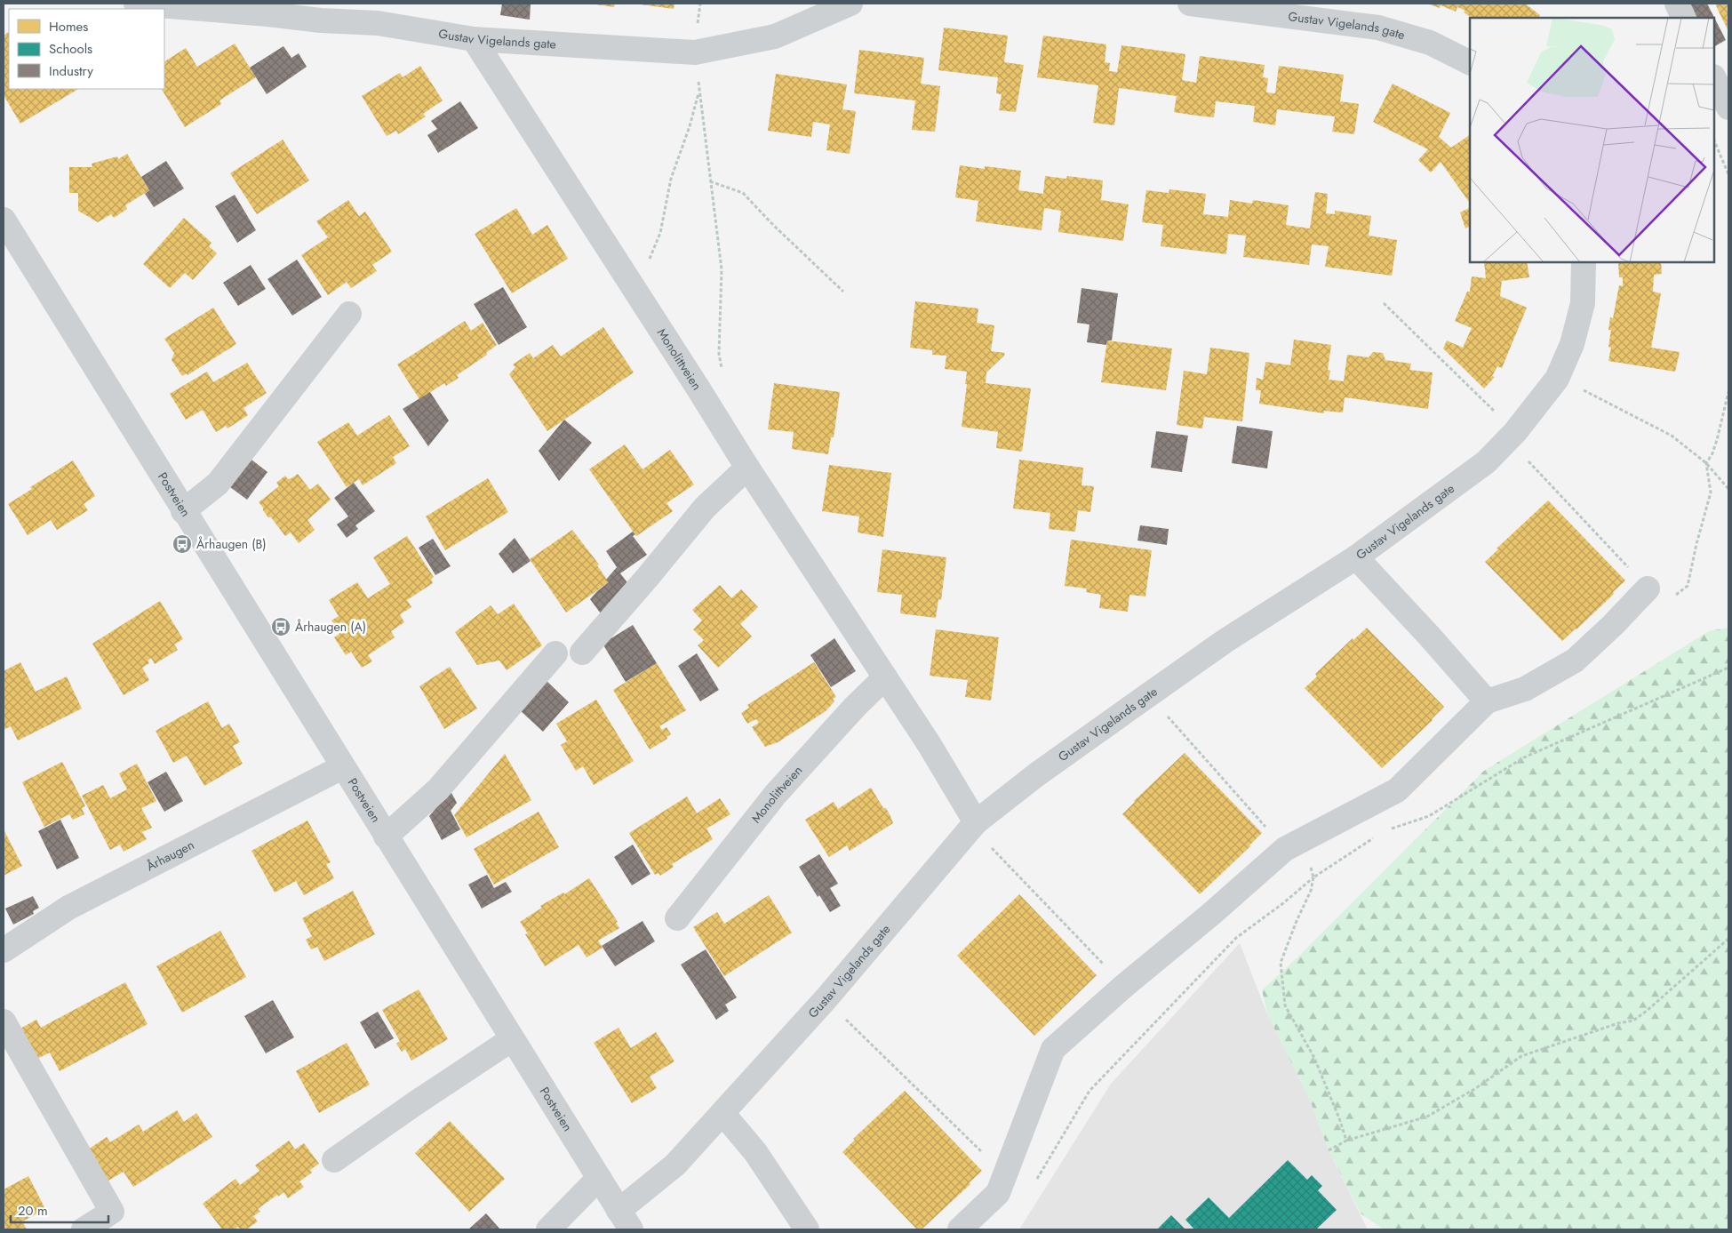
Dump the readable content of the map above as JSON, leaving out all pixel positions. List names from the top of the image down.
{
  "streets": {
    "street": [
      "Gustav Vigelands gate",
      "Monolittveien",
      "Postveien",
      "Århaugen"
    ]
  },
  "crossings": [
    ["Gustav Vigelands gate", "Monolittveien"],
    ["Gustav Vigelands gate", "Postveien"],
    ["Postveien", "Århaugen"]
  ],
  "places": {
    "bus stop": ["Århaugen (B)", "Århaugen (A)"]
  },
  "legend": ["Homes", "Schools", "Industry"],
  "scale_bar": "20 m"
}
